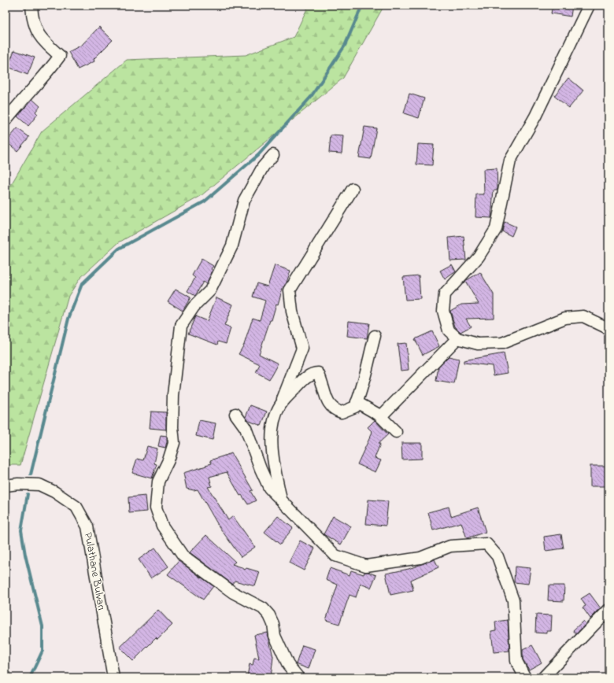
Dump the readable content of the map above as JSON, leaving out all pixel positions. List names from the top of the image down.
{
  "streets": {
    "street": ["Pulathane Bulvarı"]
  }
}
